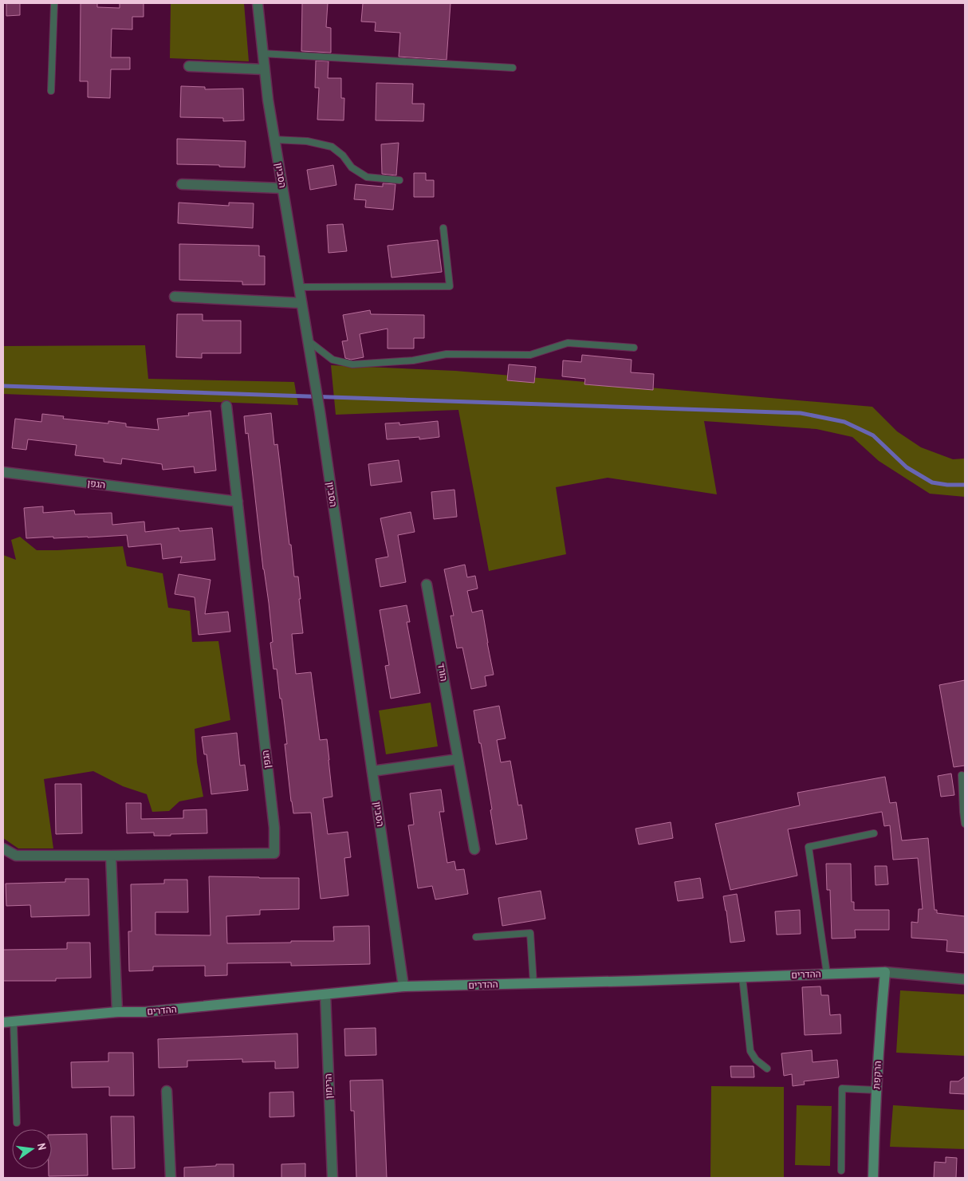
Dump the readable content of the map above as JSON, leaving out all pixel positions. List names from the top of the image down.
{
  "streets": {
    "main road": ["ההדרים", "הרקפת"],
    "street": [
      "הסביון",
      "הגפן",
      "הורד",
      "הרימון"
    ]
  },
  "crossings": [
    ["הסביון", "ההדרים"],
    ["ההדרים", "הרקפת"],
    ["ההדרים", "הרימון"]
  ],
  "north": "right"
}
